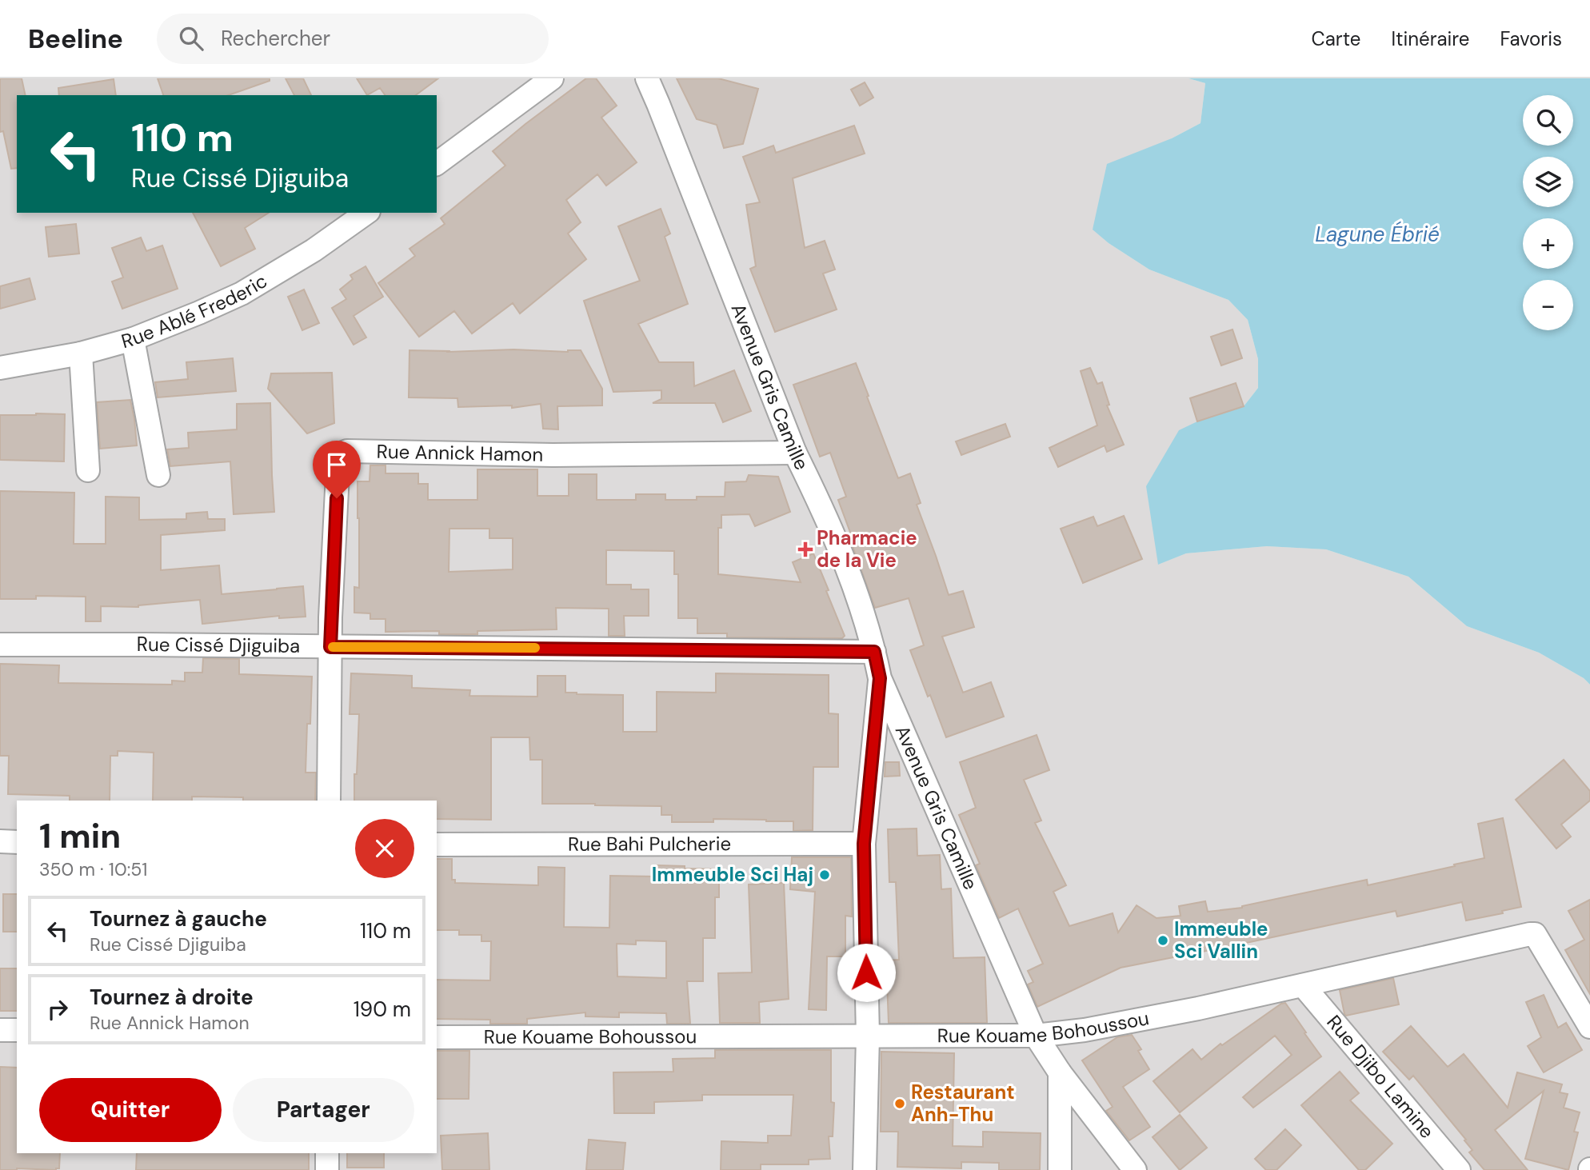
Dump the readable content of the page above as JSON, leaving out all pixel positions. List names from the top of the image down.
{
  "streets": {
    "street": [
      "Rue Ablé Frederic",
      "Avenue Gris Camille",
      "Rue Annick Hamon",
      "Rue Cissé Djiguiba",
      "Rue Bahi Pulcherie",
      "Rue Kouame Bohoussou",
      "Rue Djibo Lamine"
    ]
  },
  "crossings": [
    ["Avenue Gris Camille", "Rue Annick Hamon"],
    ["Avenue Gris Camille", "Rue Cissé Djiguiba"],
    ["Avenue Gris Camille", "Rue Kouame Bohoussou"],
    ["Rue Annick Hamon", "Rue Cissé Djiguiba"],
    ["Rue Kouame Bohoussou", "Rue Djibo Lamine"]
  ],
  "water": ["Lagune Ébrié"],
  "places": {
    "health": ["Pharmacie de la Vie"],
    "other": ["Immeuble Sci Haj", "Immeuble Sci Vallin", "Restaurant Anh-Thu"]
  },
  "page": {
    "header": "Beeline",
    "search": "Rechercher",
    "nav": ["Carte", "Itinéraire", "Favoris"],
    "map_buttons": ["+", "−"],
    "turn": ["110 m", "Rue Cissé Djiguiba"],
    "heading": ["1 min", "350 m · 10:51"],
    "list": [
      {
        "name": "Tournez à gauche",
        "note": "Rue Cissé Djiguiba",
        "value": "110 m"
      },
      {
        "name": "Tournez à droite",
        "note": "Rue Annick Hamon",
        "value": "190 m"
      }
    ],
    "buttons": ["Quitter", "Partager"]
  }
}
